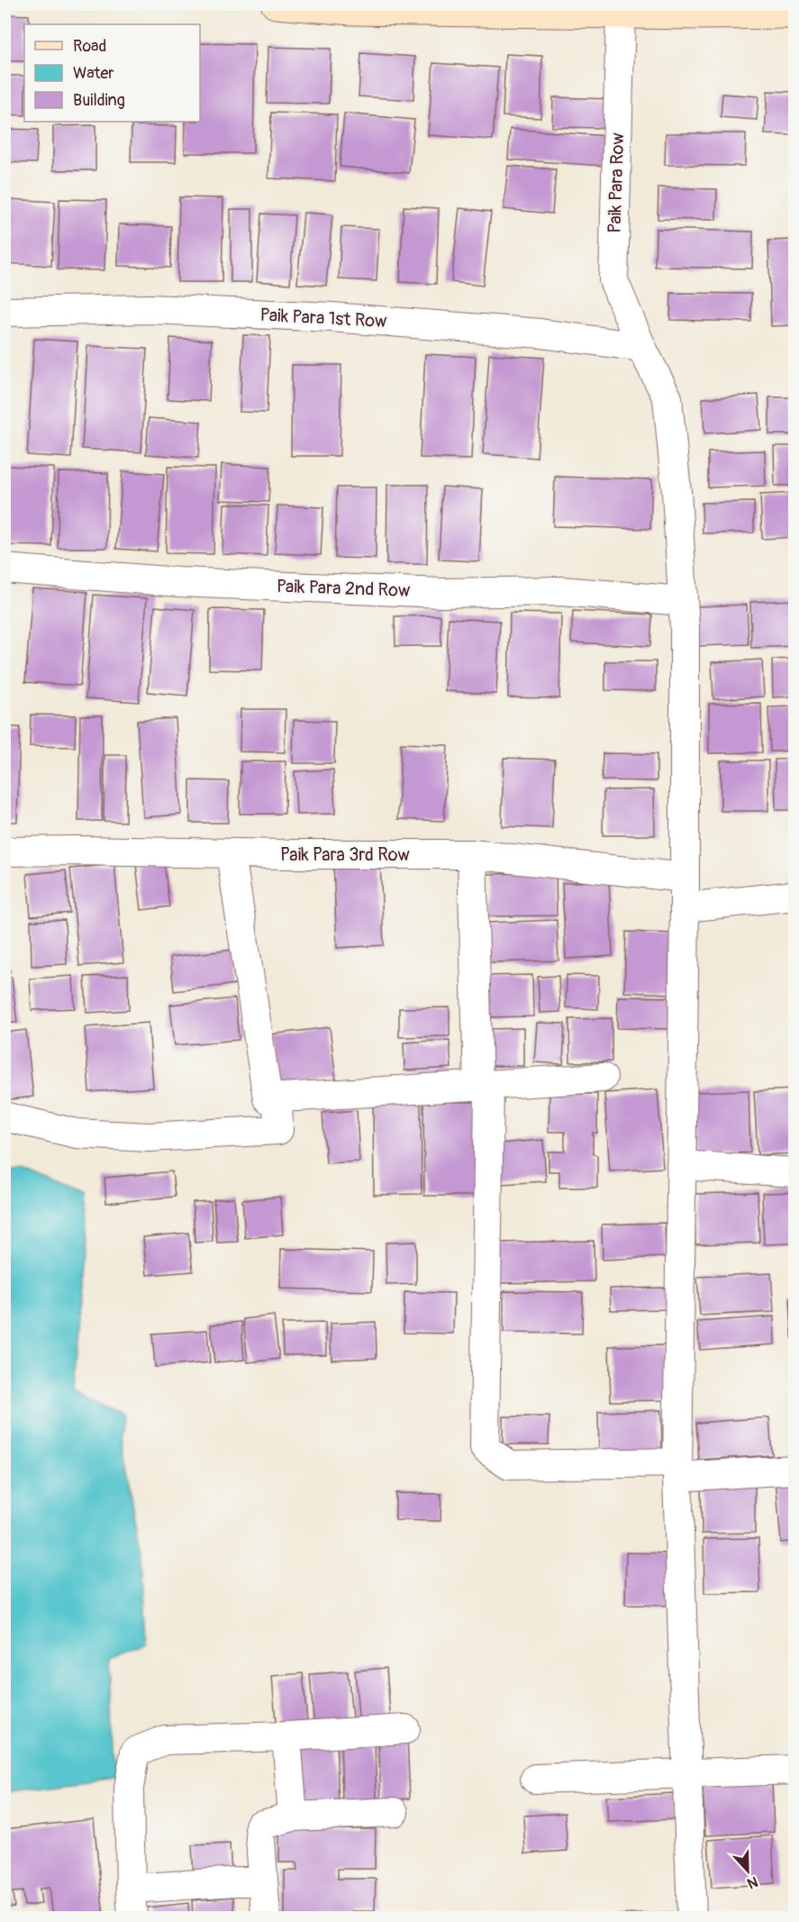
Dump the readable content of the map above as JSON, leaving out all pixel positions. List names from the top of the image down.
{
  "streets": {
    "street": [
      "Paik Para Row",
      "Paik Para 1st Row",
      "Paik Para 2nd Row",
      "Paik Para 3rd Row"
    ]
  },
  "crossings": [
    ["Paik Para Row", "Paik Para 1st Row"],
    ["Paik Para Row", "Paik Para 2nd Row"],
    ["Paik Para Row", "Paik Para 3rd Row"]
  ],
  "legend": ["Road", "Water", "Building"],
  "north": "bottom"
}
